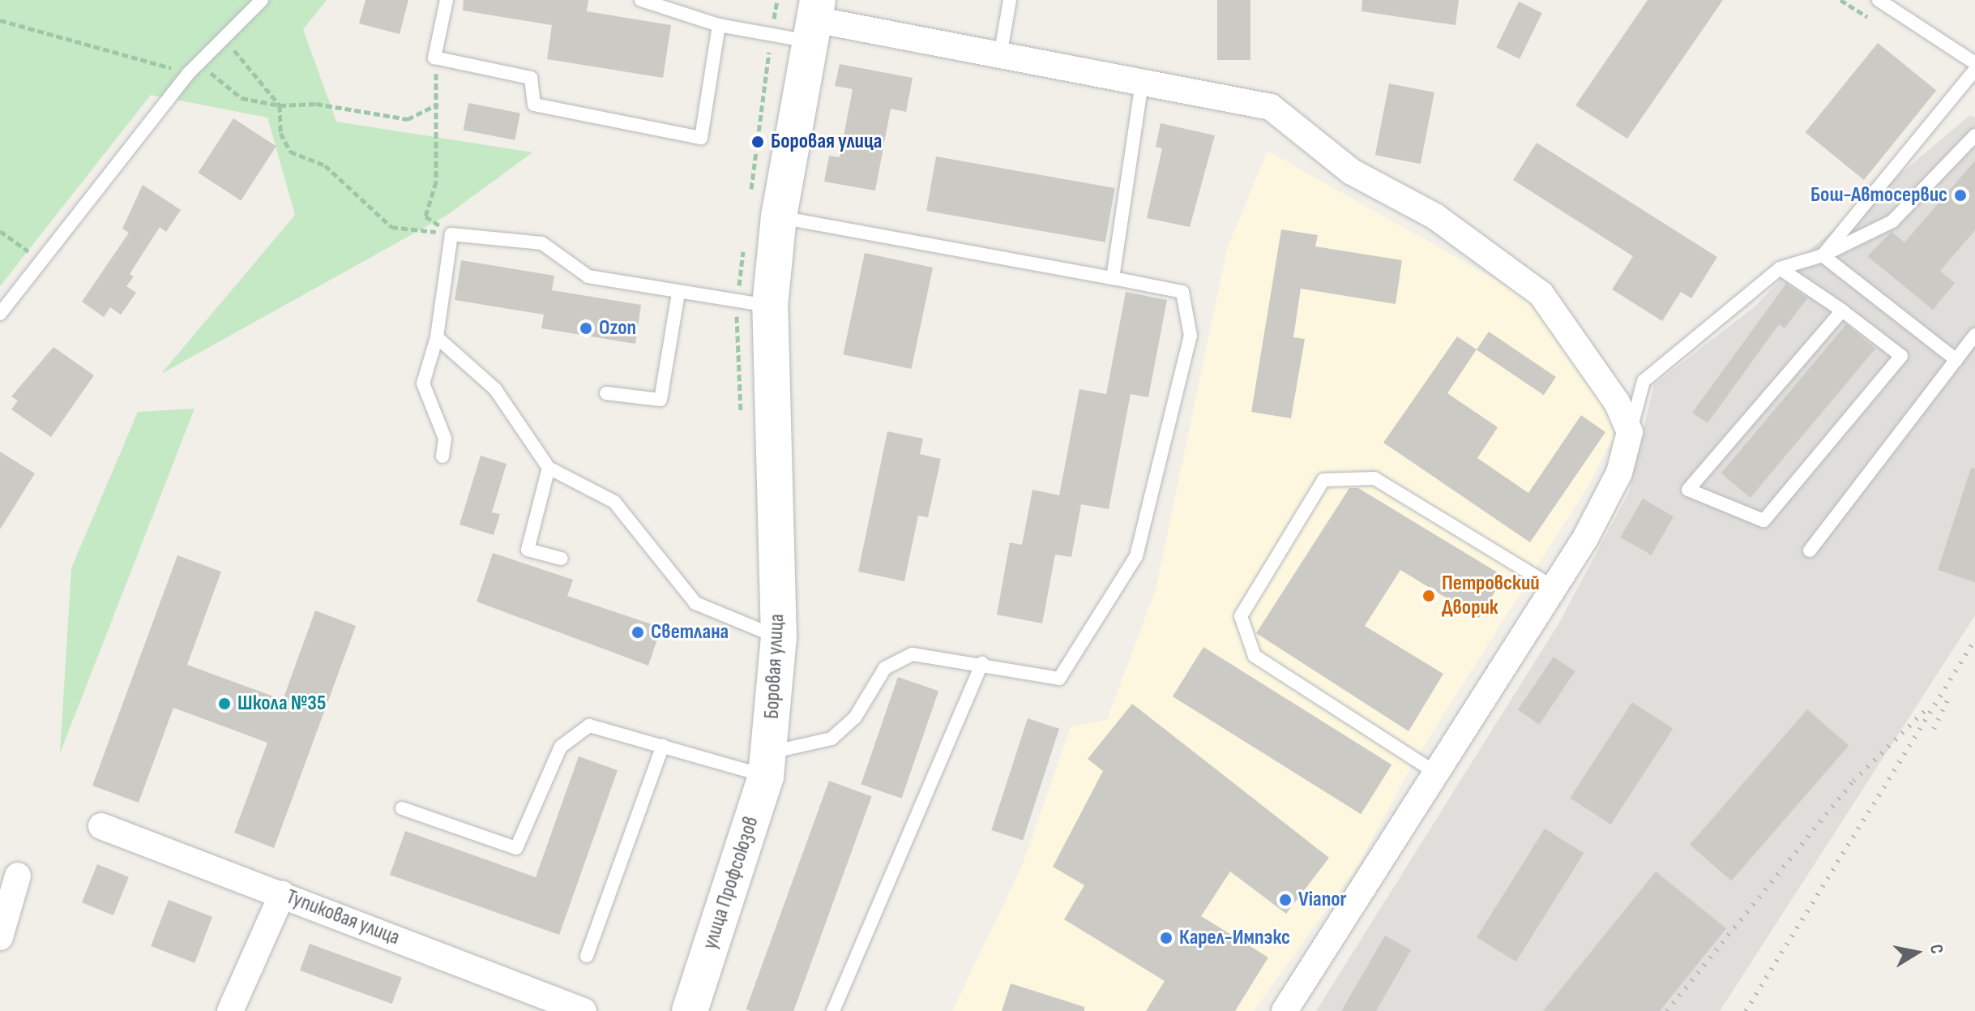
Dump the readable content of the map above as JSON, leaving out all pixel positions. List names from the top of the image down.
{
  "streets": {
    "main road": ["Боровая улица", "улица Профсоюзов"],
    "street": ["Тупиковая улица"]
  },
  "crossings": [
    ["Боровая улица", "улица Профсоюзов"]
  ],
  "places": [
    "Боровая улица",
    "Бош-Автосервис",
    "Ozon",
    "Петровский Дворик",
    "Светлана",
    "Школа №35",
    "Vianor",
    "Карел-Импэкс"
  ],
  "north": "right"
}
